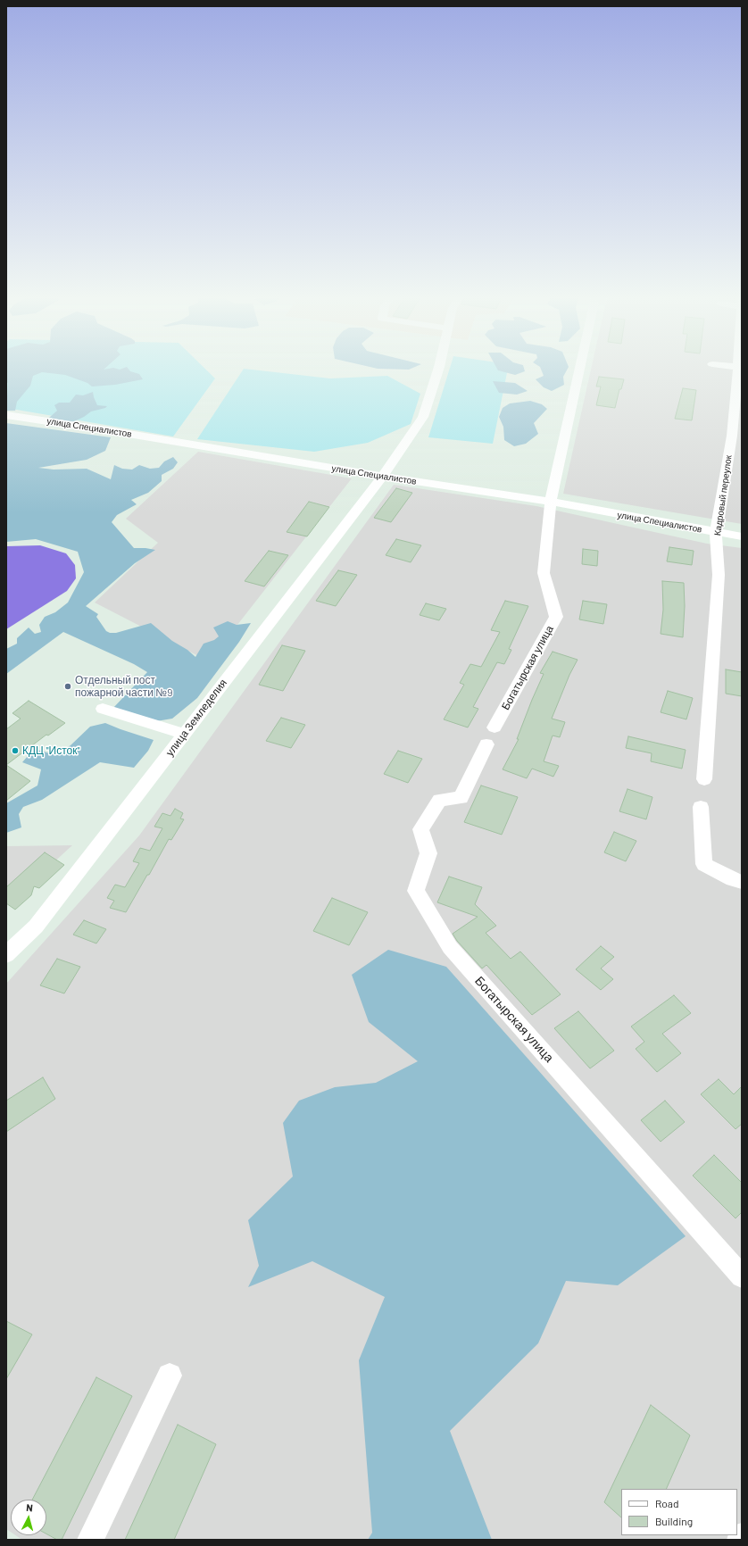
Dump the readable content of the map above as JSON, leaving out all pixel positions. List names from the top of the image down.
{
  "streets": {
    "street": [
      "улица Специалистов",
      "Кадровый переулок",
      "Богатырская улица",
      "улица Земледелия"
    ]
  },
  "crossings": [
    ["улица Специалистов", "Кадровый переулок"],
    ["улица Специалистов", "Богатырская улица"],
    ["улица Специалистов", "улица Земледелия"]
  ],
  "places": ["Отдельный пост пожарной части №9", "КДЦ \"Исток\""],
  "legend": ["Road", "Building"],
  "north": "top"
}
